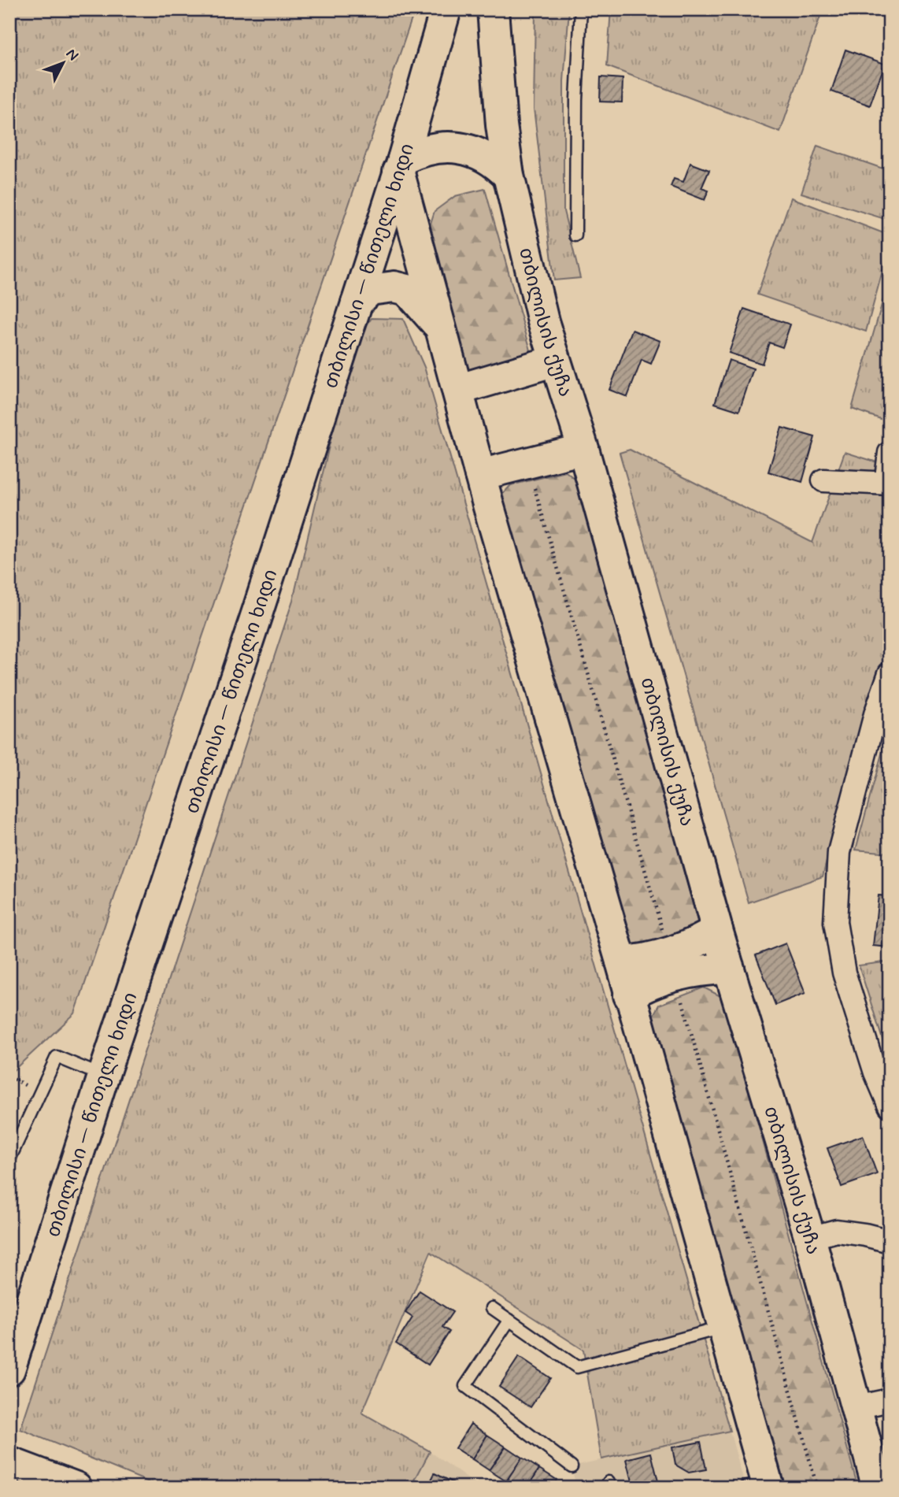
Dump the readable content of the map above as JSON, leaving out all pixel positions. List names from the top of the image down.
{
  "streets": {
    "main road": ["თბილისი — წითელი ხიდი", "თბილისის ქუჩა"]
  },
  "north": "top right"
}
